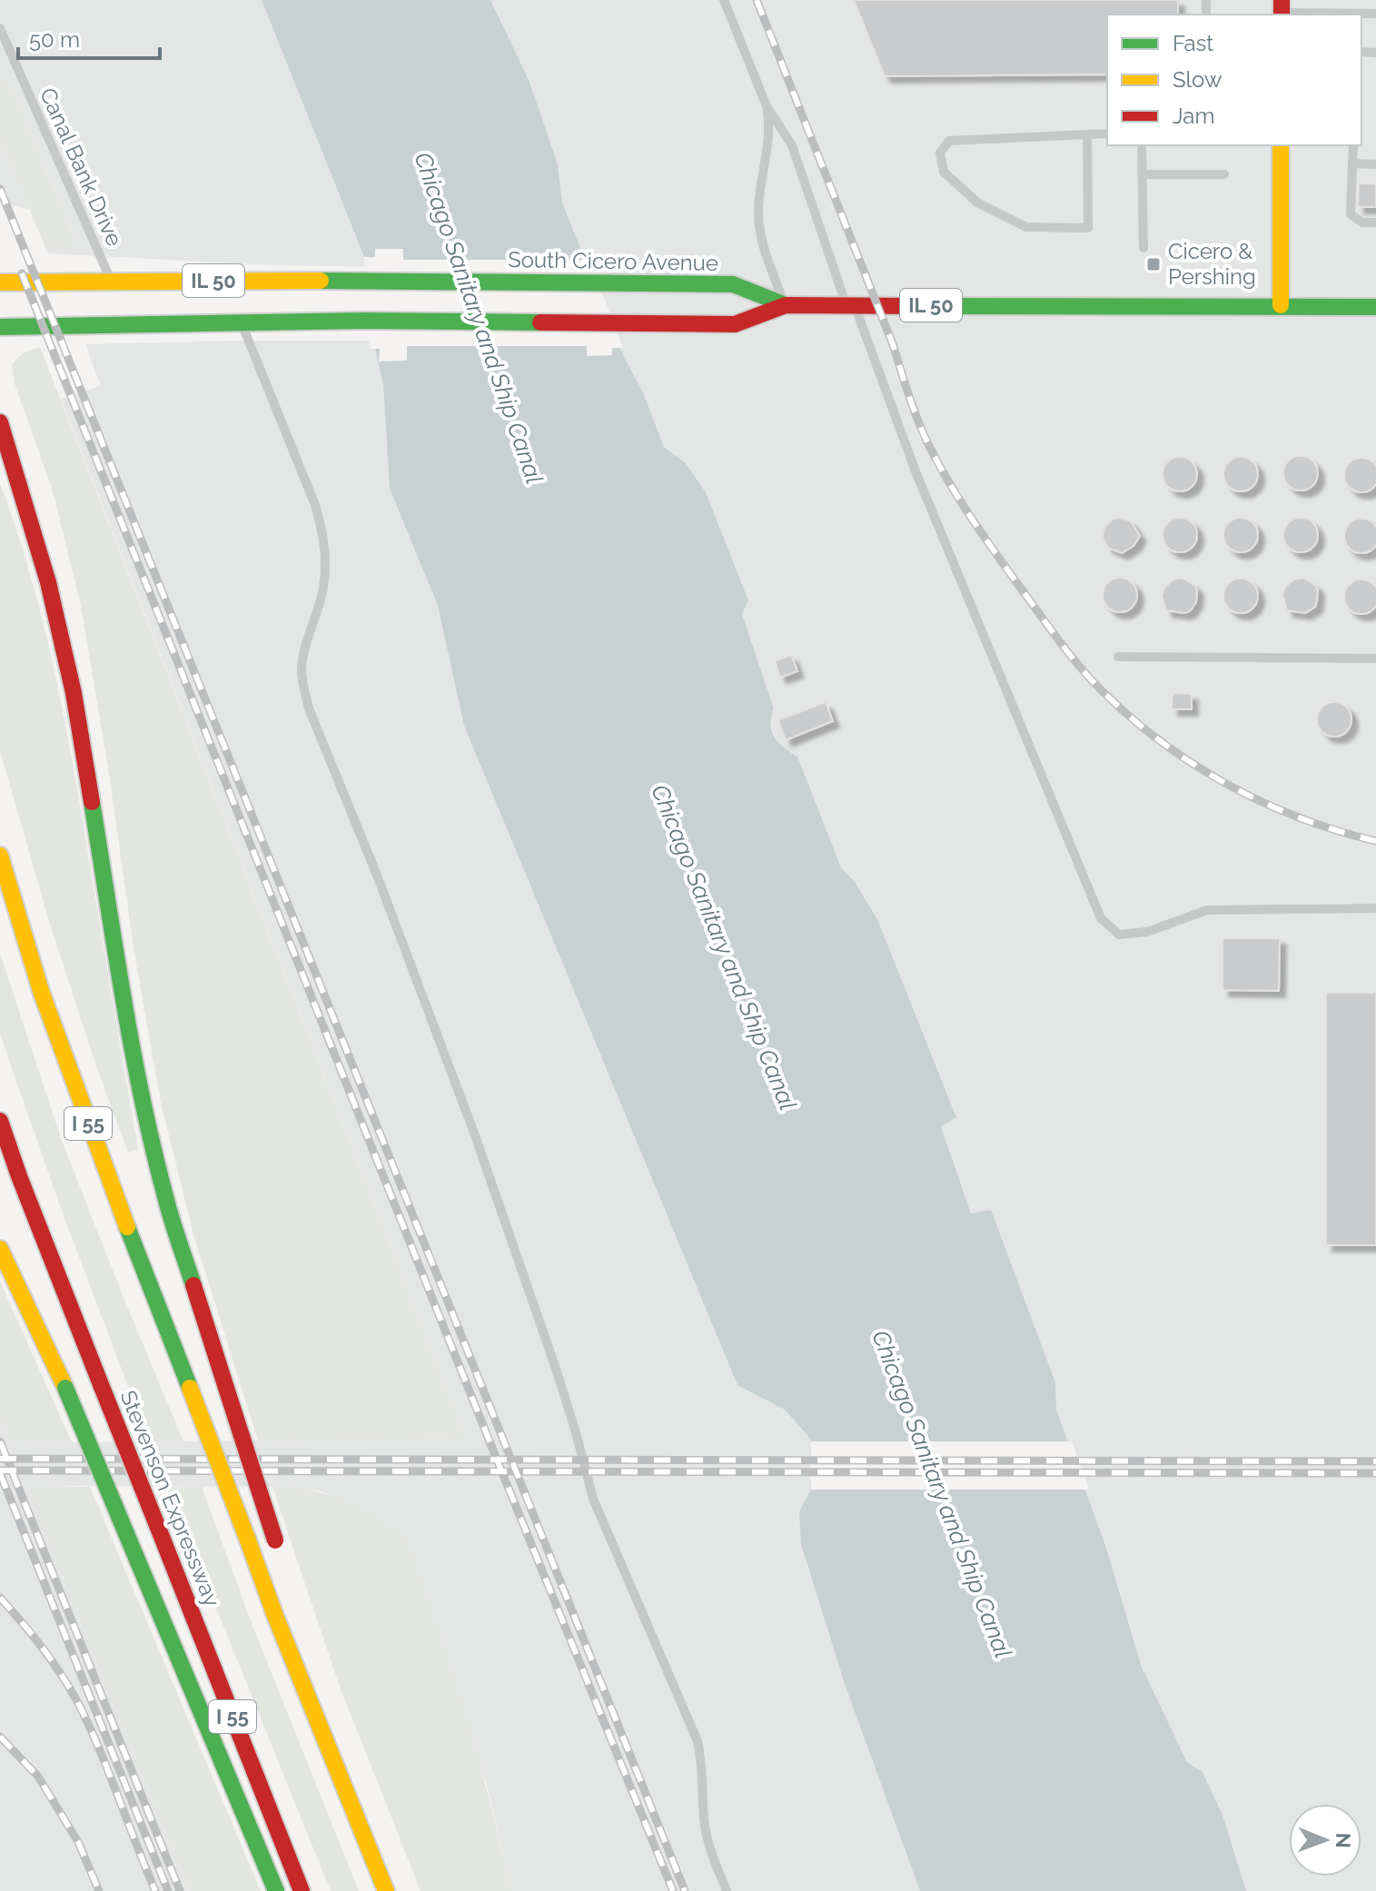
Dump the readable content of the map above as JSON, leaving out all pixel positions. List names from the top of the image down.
{
  "streets": {
    "main road": [
      "South Cicero Avenue",
      "IL 50",
      "I 55",
      "Stevenson Expressway"
    ],
    "lane": ["Canal Bank Drive"]
  },
  "crossings": [
    ["Canal Bank Drive", "South Cicero Avenue"]
  ],
  "water": ["Chicago Sanitary and Ship Canal"],
  "places": {
    "transit": ["Cicero & Pershing"]
  },
  "legend": ["Fast", "Slow", "Jam"],
  "scale_bar": "50 m",
  "north": "right"
}
